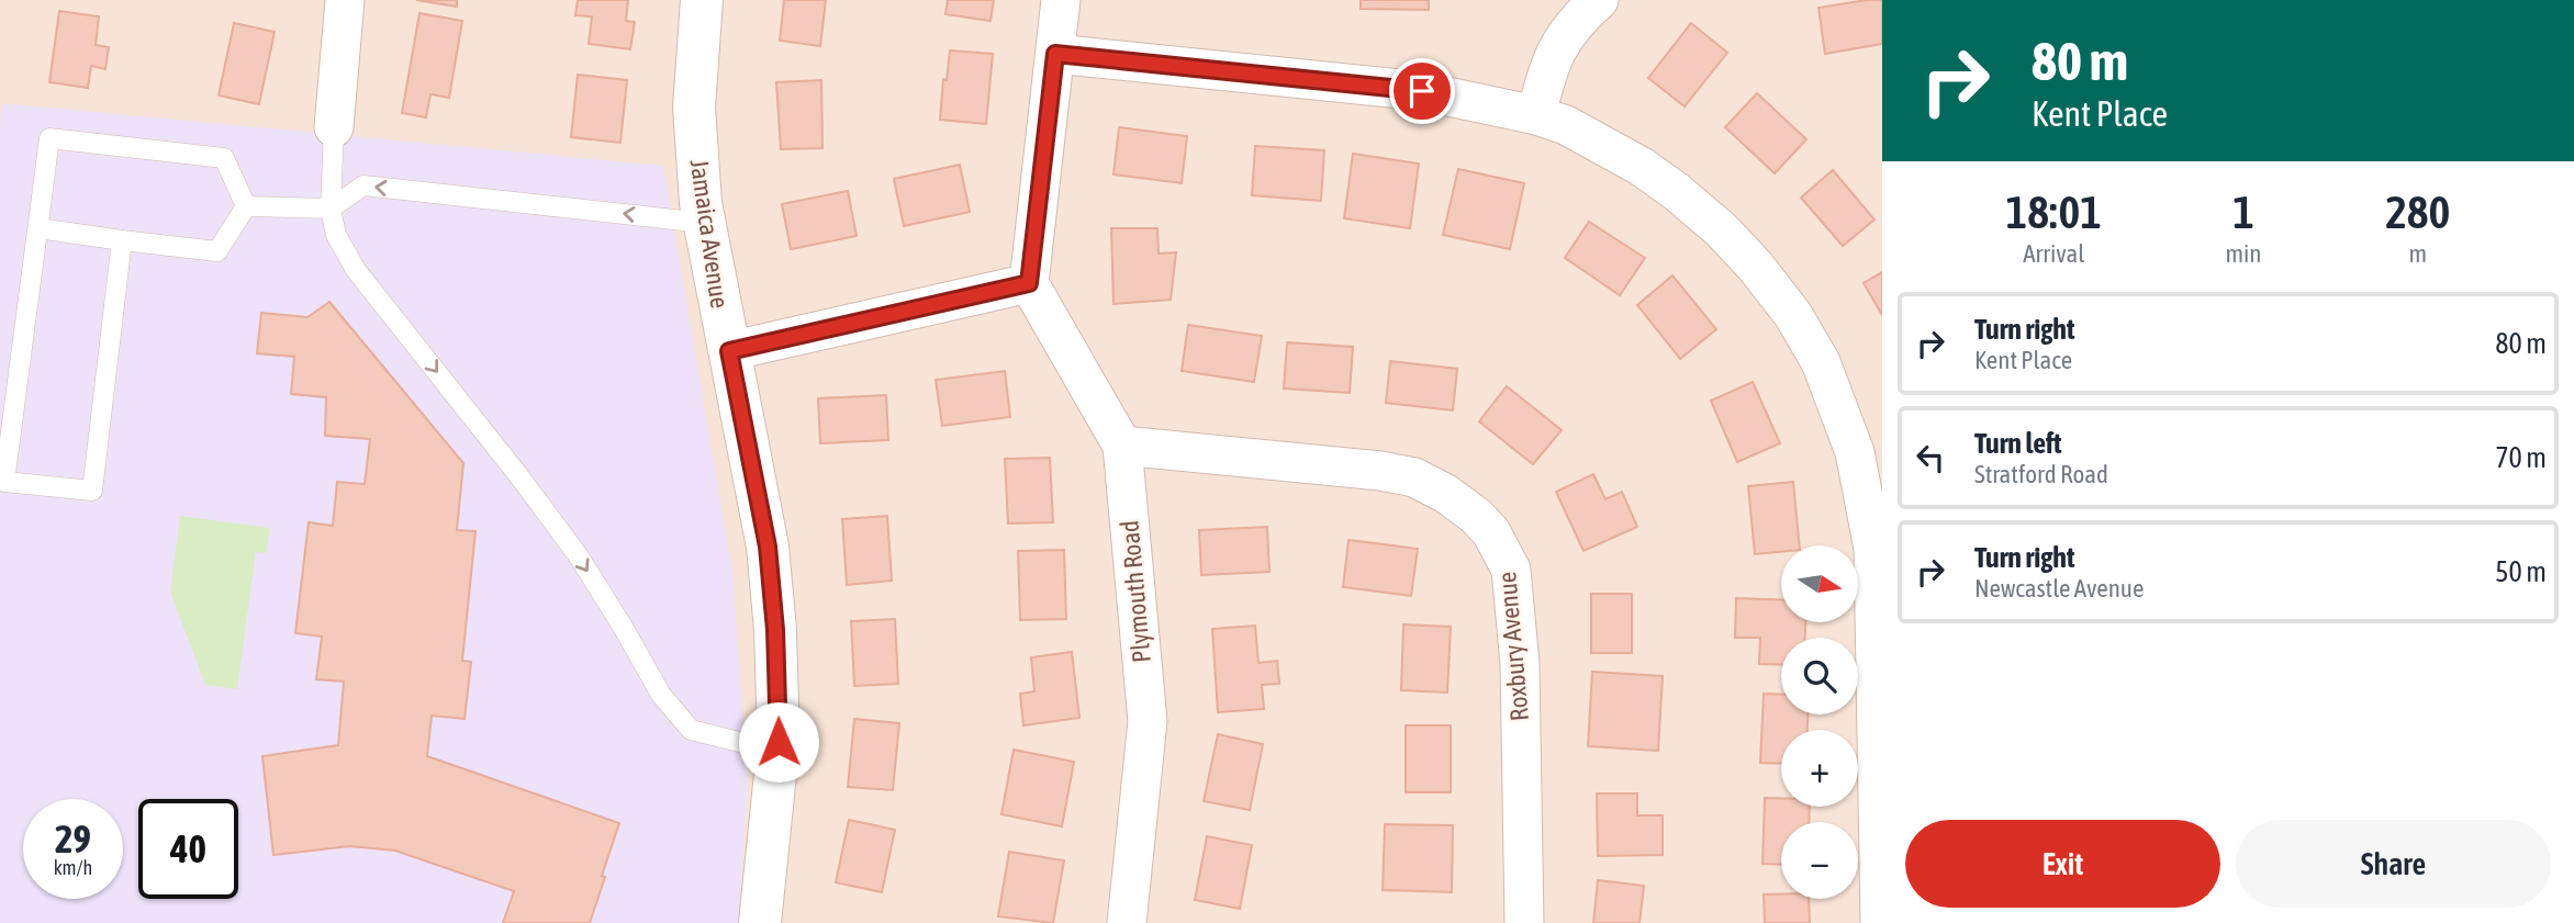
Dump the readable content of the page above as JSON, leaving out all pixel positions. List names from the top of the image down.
{
  "streets": {
    "street": ["Jamaica Avenue", "Plymouth Road", "Roxbury Avenue"]
  },
  "crossings": [
    ["Plymouth Road", "Roxbury Avenue"]
  ],
  "north": "right",
  "page": {
    "turn": ["80 m", "Kent Place"],
    "eta": [
      "18:01",
      "Arrival",
      "1",
      "min",
      "280",
      "m"
    ],
    "list": [
      {
        "name": "Turn right",
        "note": "Kent Place",
        "value": "80 m"
      },
      {
        "name": "Turn left",
        "note": "Stratford Road",
        "value": "70 m"
      },
      {
        "name": "Turn right",
        "note": "Newcastle Avenue",
        "value": "50 m"
      }
    ],
    "map_buttons": ["+", "−"],
    "speed": "29 km/h",
    "limit": "40",
    "buttons": ["Exit", "Share"]
  }
}
